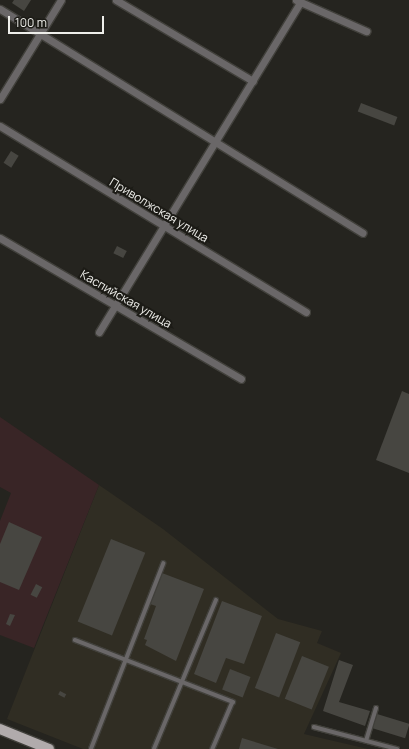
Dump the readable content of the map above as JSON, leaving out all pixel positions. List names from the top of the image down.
{
  "streets": {
    "street": ["Приволжская улица", "Каспийская улица"]
  },
  "scale_bar": "100 m"
}
